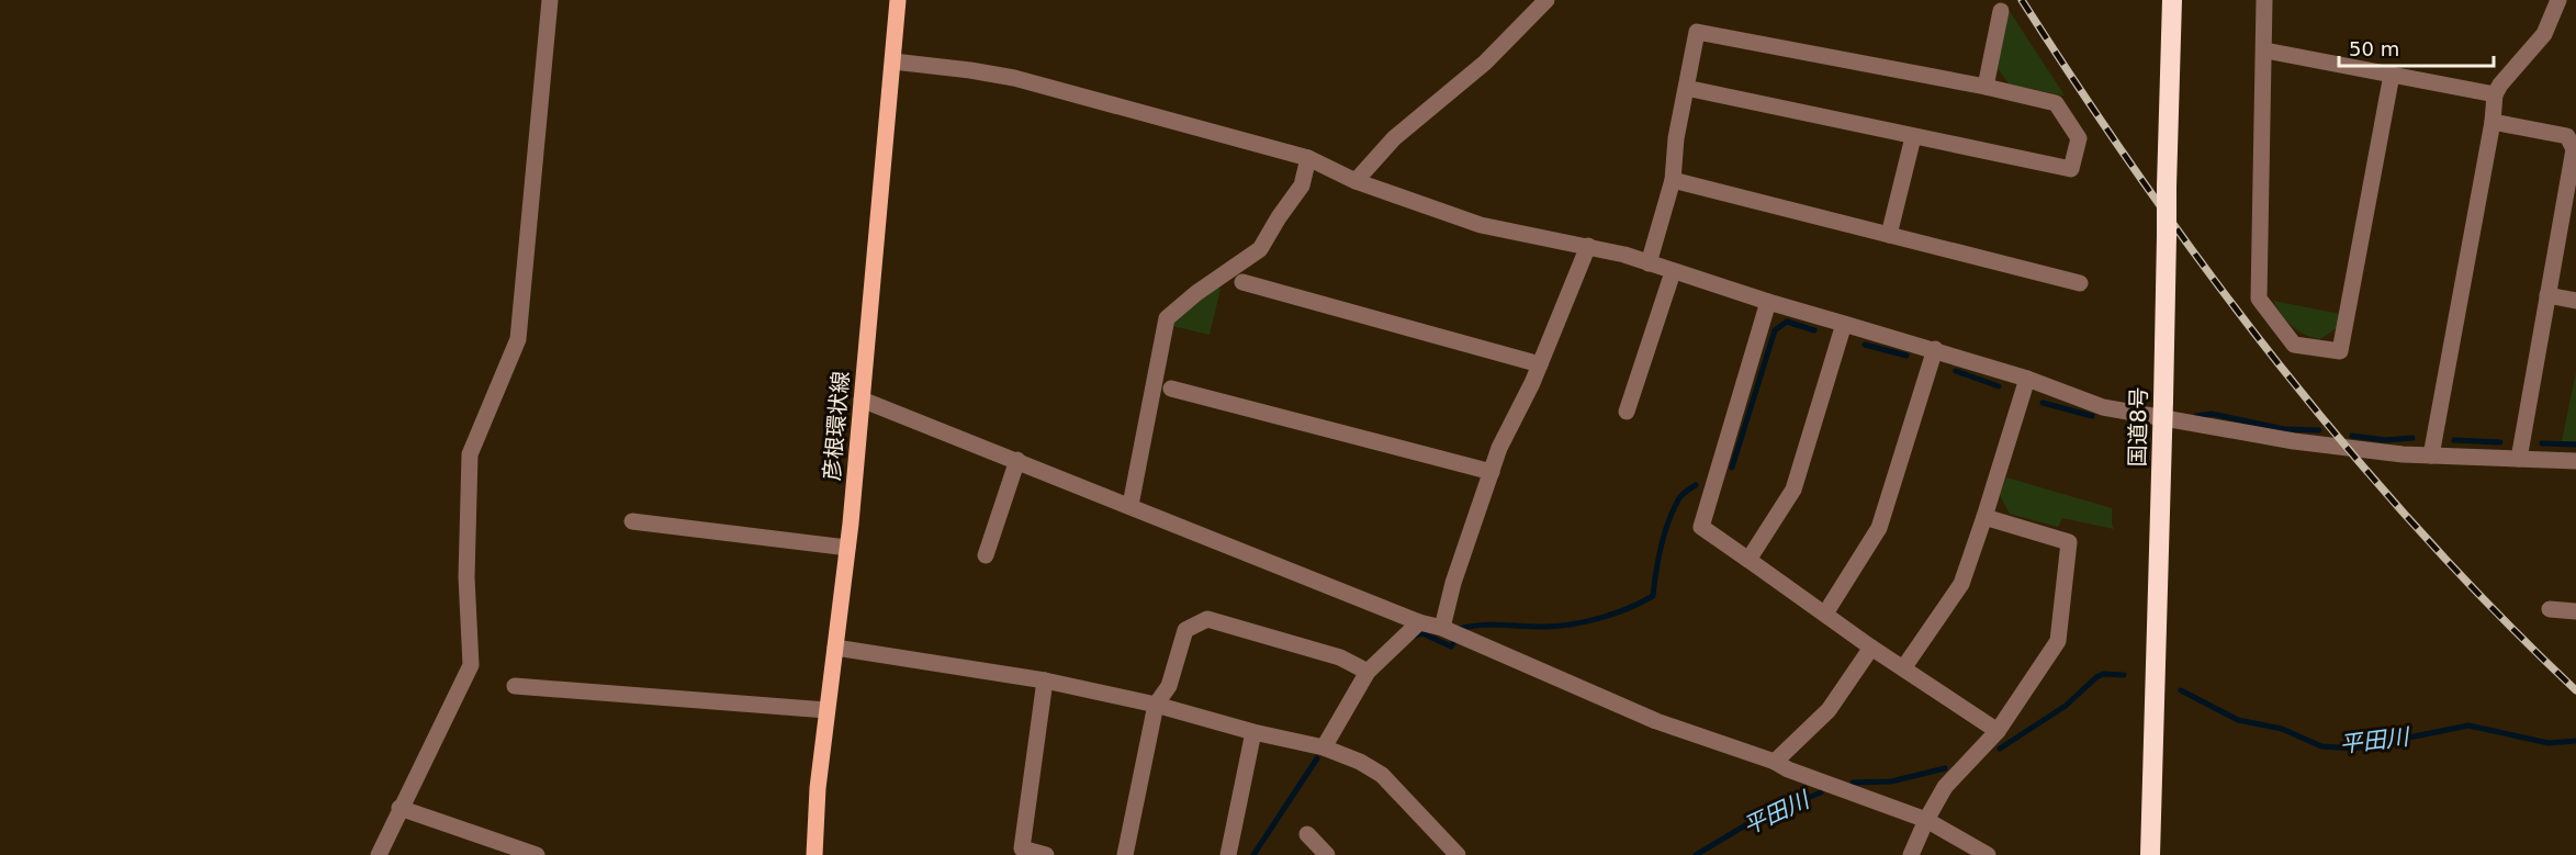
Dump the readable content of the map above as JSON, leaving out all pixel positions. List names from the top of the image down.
{
  "streets": {
    "highway": ["国道8号"],
    "main road": ["彦根環状線"]
  },
  "water": ["平田川"],
  "scale_bar": "50 m"
}
